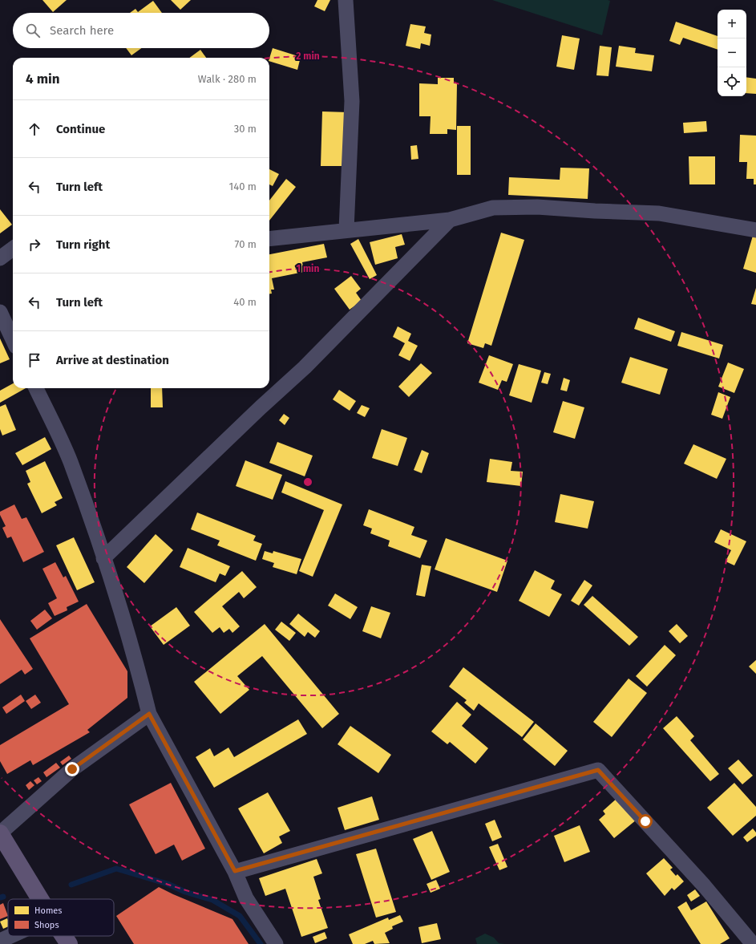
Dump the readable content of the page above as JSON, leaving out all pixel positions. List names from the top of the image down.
{
  "legend": ["Homes", "Shops"],
  "page": {
    "map_buttons": ["+", "−"],
    "search": "Search here",
    "heading": ["4 min", "Walk · 280 m"],
    "list": [
      ["Continue", "30 m"],
      ["Turn left", "140 m"],
      ["Turn right", "70 m"],
      ["Turn left", "40 m"],
      "Arrive at destination"
    ]
  },
  "rings": ["2 min", "1 min"]
}
